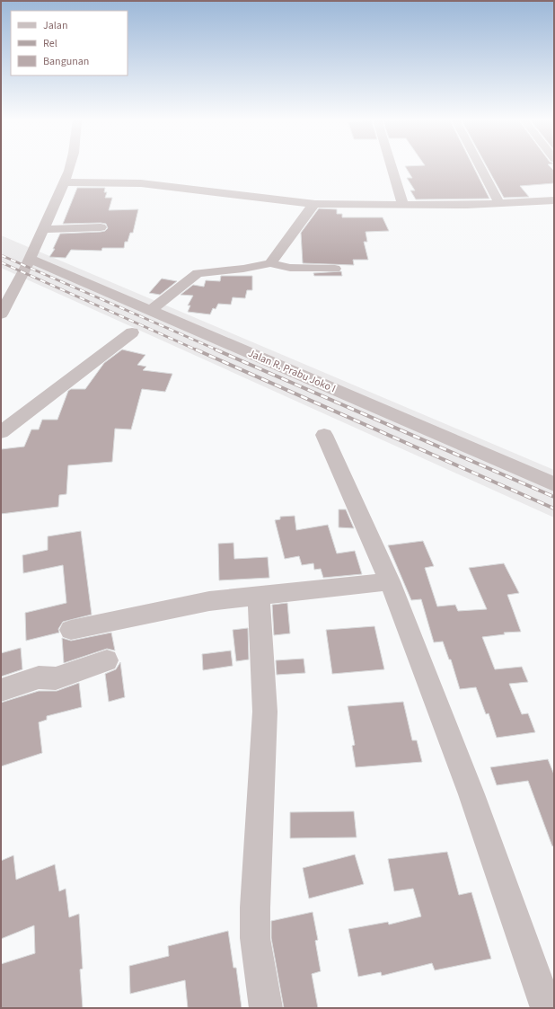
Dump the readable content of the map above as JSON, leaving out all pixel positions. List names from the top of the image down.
{
  "streets": {
    "street": ["Jalan R. Prabu Joko I"]
  },
  "legend": ["Jalan", "Rel", "Bangunan"]
}
